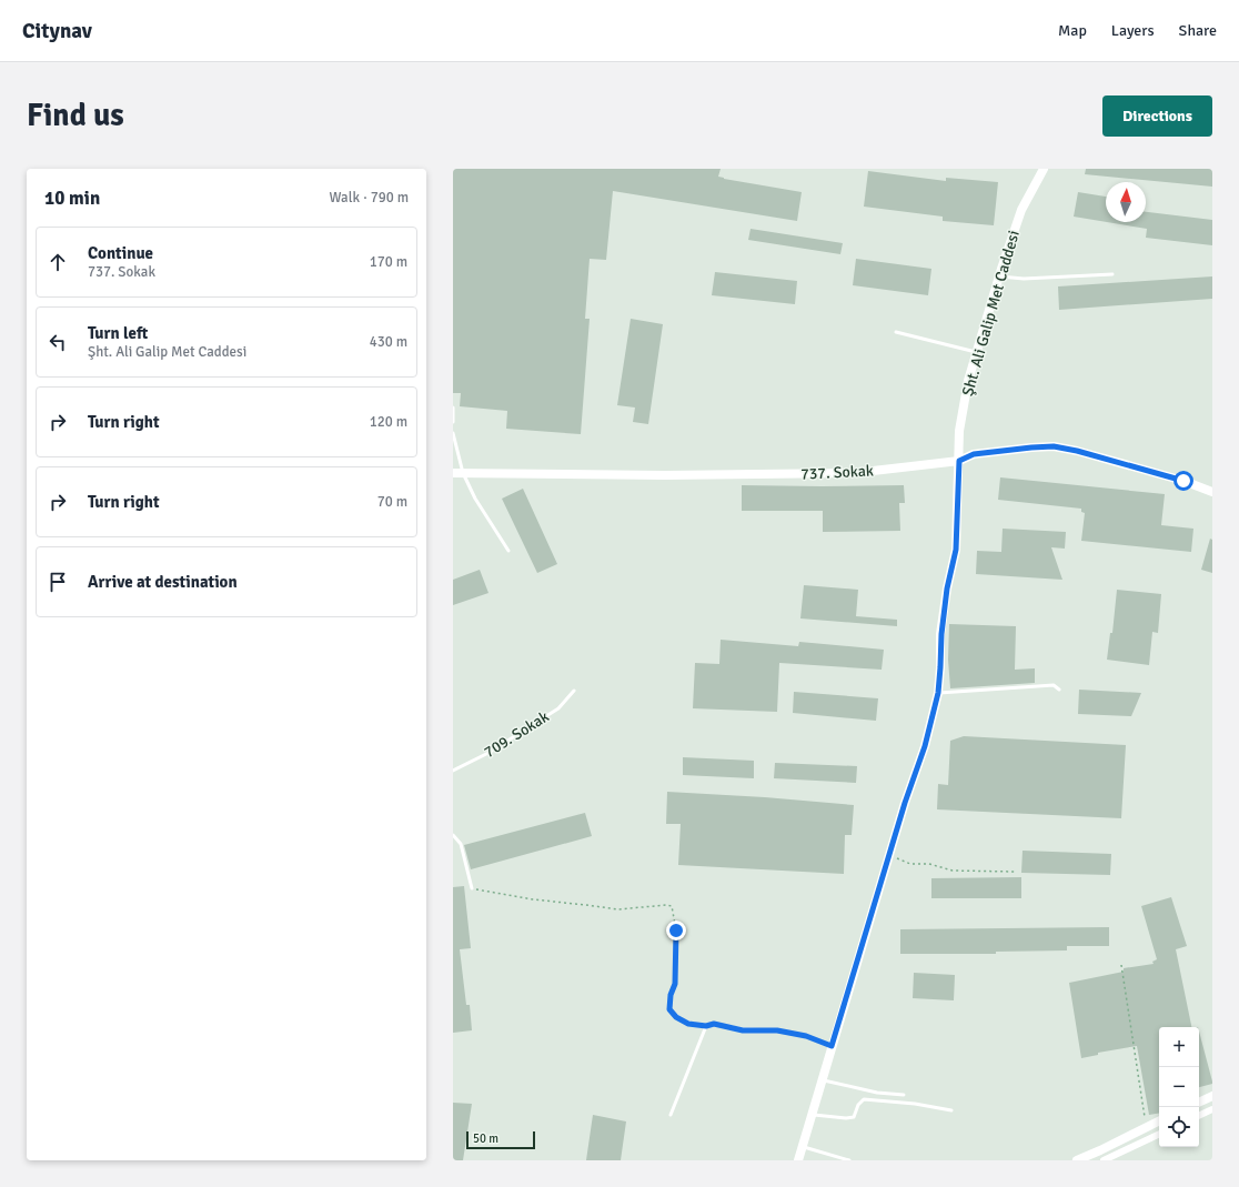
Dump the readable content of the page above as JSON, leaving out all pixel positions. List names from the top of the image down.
{
  "streets": {
    "street": ["Şht. Ali Galip Met Caddesi", "737. Sokak"],
    "lane": ["709. Sokak"]
  },
  "crossings": [
    ["Şht. Ali Galip Met Caddesi", "737. Sokak"]
  ],
  "scale_bar": "50 m",
  "north": "top",
  "page": {
    "header": "Citynav",
    "nav": ["Map", "Layers", "Share"],
    "buttons": "Directions",
    "title": "Find us",
    "heading": ["10 min", "Walk · 790 m"],
    "list": [
      ["Continue", "737. Sokak", "170 m"],
      ["Turn left", "Şht. Ali Galip Met Caddesi", "430 m"],
      ["Turn right", "120 m"],
      ["Turn right", "70 m"],
      "Arrive at destination"
    ],
    "map_buttons": ["+", "−"],
    "scale": "50 m"
  }
}
